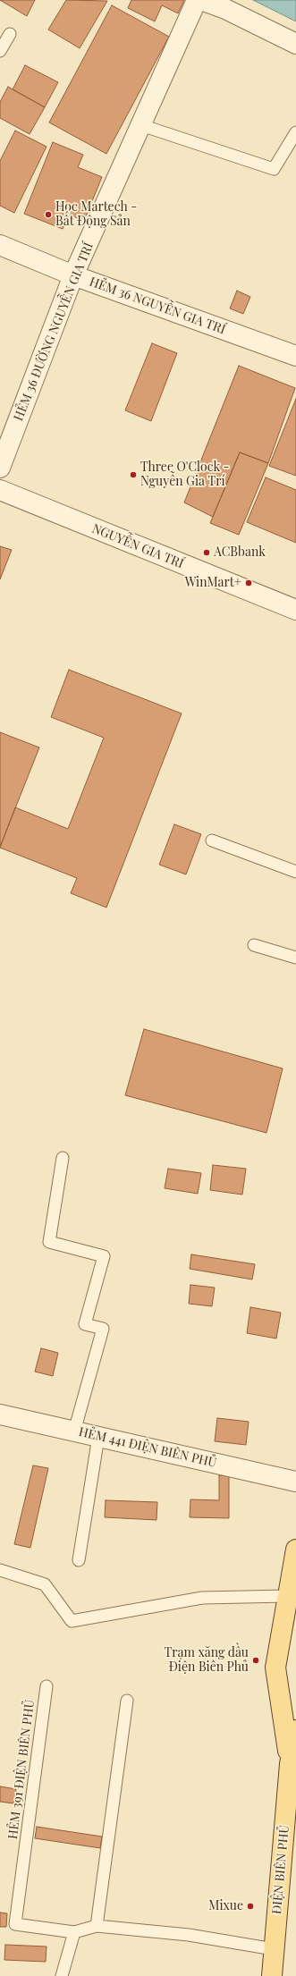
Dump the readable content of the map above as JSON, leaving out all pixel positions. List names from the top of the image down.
{
  "streets": {
    "main road": ["ĐIỆN BIÊN PHỦ"],
    "street": [
      "HẺM 36 NGUYỄN GIA TRÍ",
      "HẺM 36 ĐƯỜNG NGUYỄN GIA TRÍ",
      "NGUYỄN GIA TRÍ",
      "HẺM 441 ĐIỆN BIÊN PHỦ"
    ],
    "lane": ["HẺM 391 ĐIỆN BIÊN PHỦ"]
  },
  "crossings": [
    ["HẺM 36 NGUYỄN GIA TRÍ", "HẺM 36 ĐƯỜNG NGUYỄN GIA TRÍ"],
    ["HẺM 391 ĐIỆN BIÊN PHỦ", "ĐIỆN BIÊN PHỦ"]
  ],
  "places": [
    "Học Martech - Bất Động Sản",
    "Three O'Clock - Nguyễn Gia Trí",
    "ACBbank",
    "WinMart+",
    "Trạm xăng dầu Điện Biên Phủ",
    "Mixue"
  ]
}
